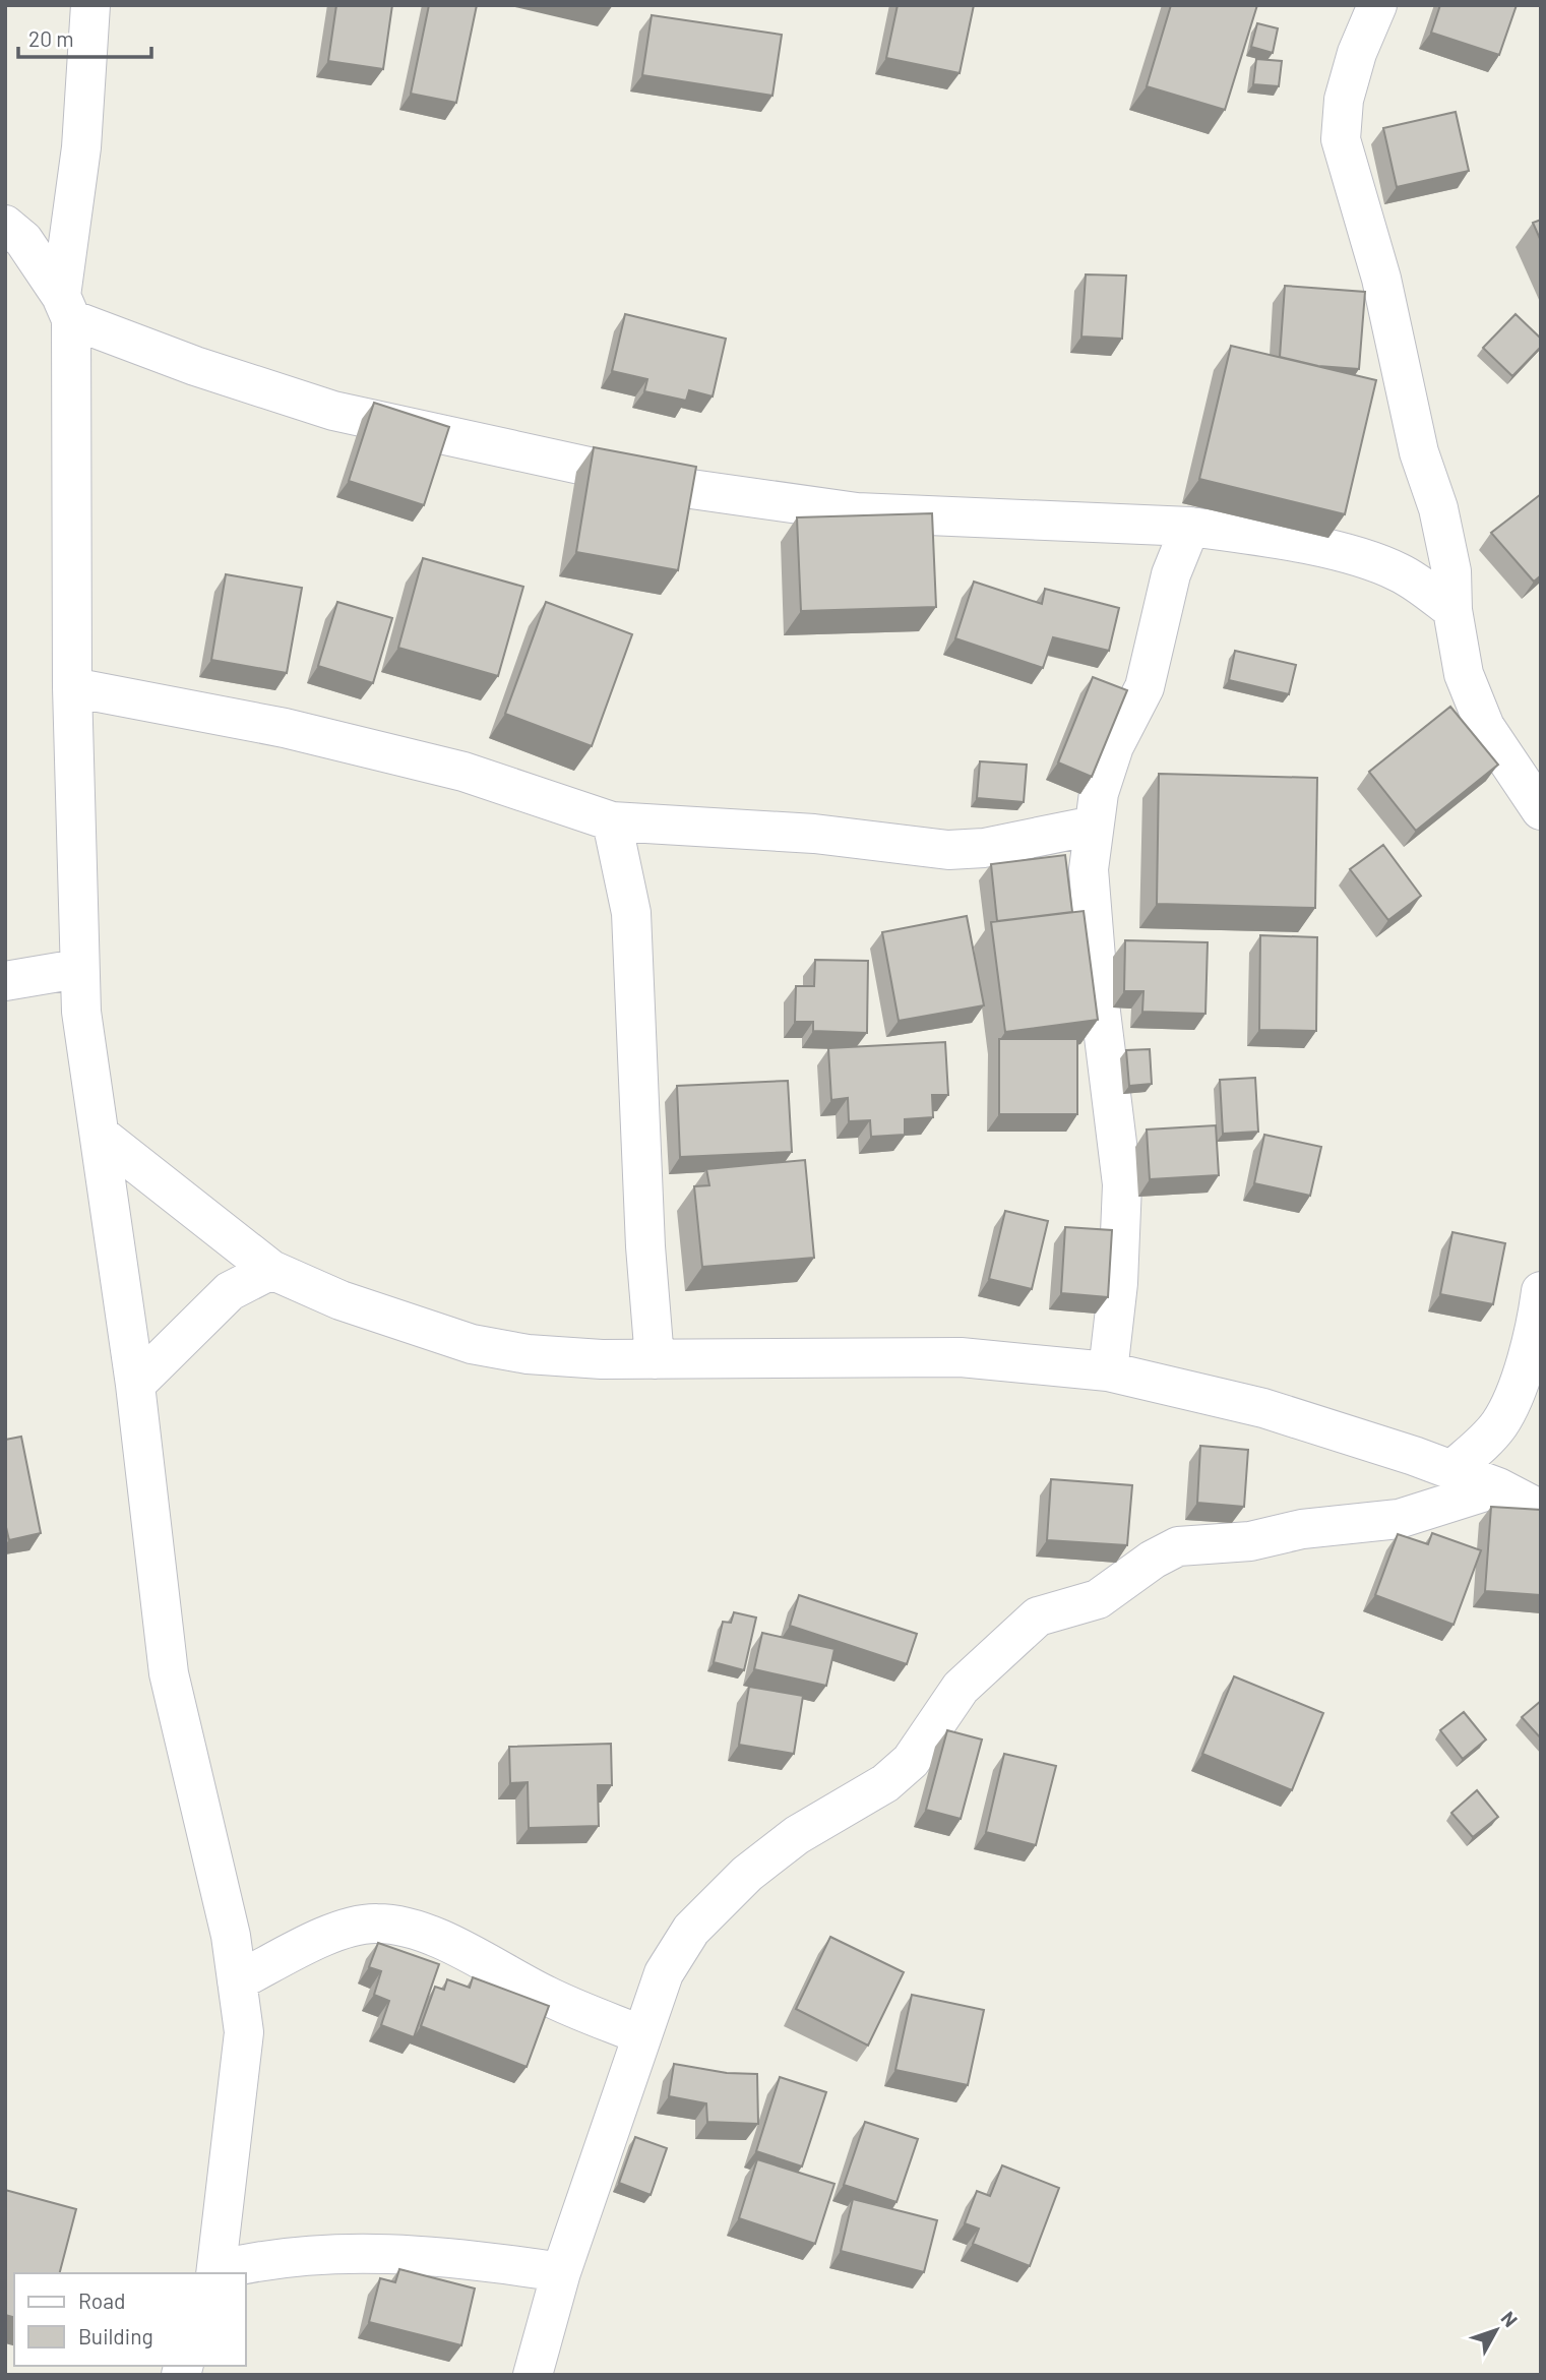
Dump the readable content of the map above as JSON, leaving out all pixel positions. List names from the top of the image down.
{
  "legend": ["Road", "Building"],
  "scale_bar": "20 m",
  "north": "top right"
}
